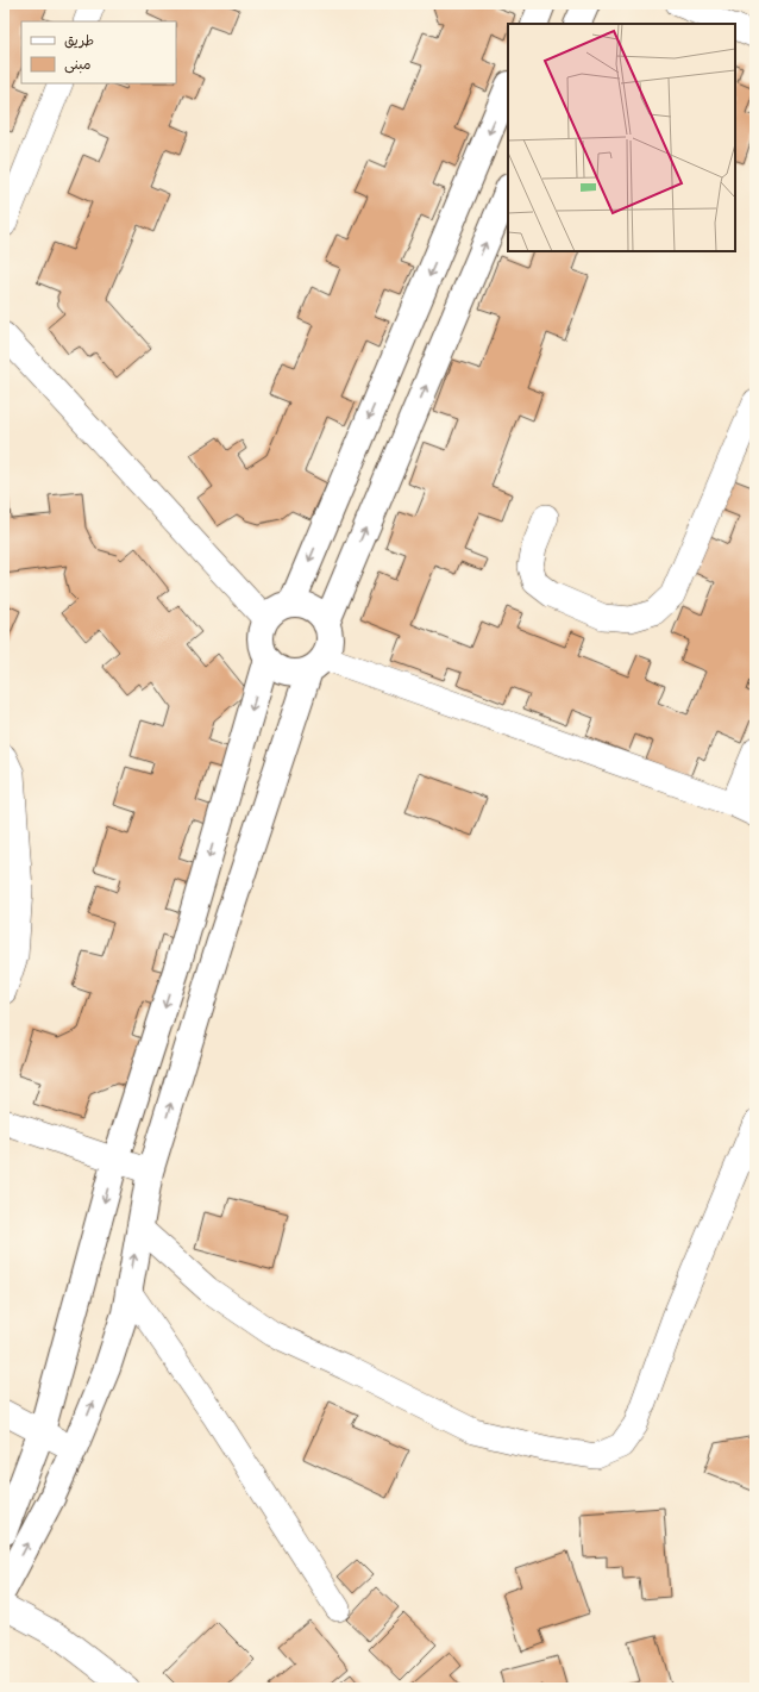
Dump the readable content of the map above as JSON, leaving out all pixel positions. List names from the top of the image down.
{
  "legend": ["طريق", "مبنى"]
}
